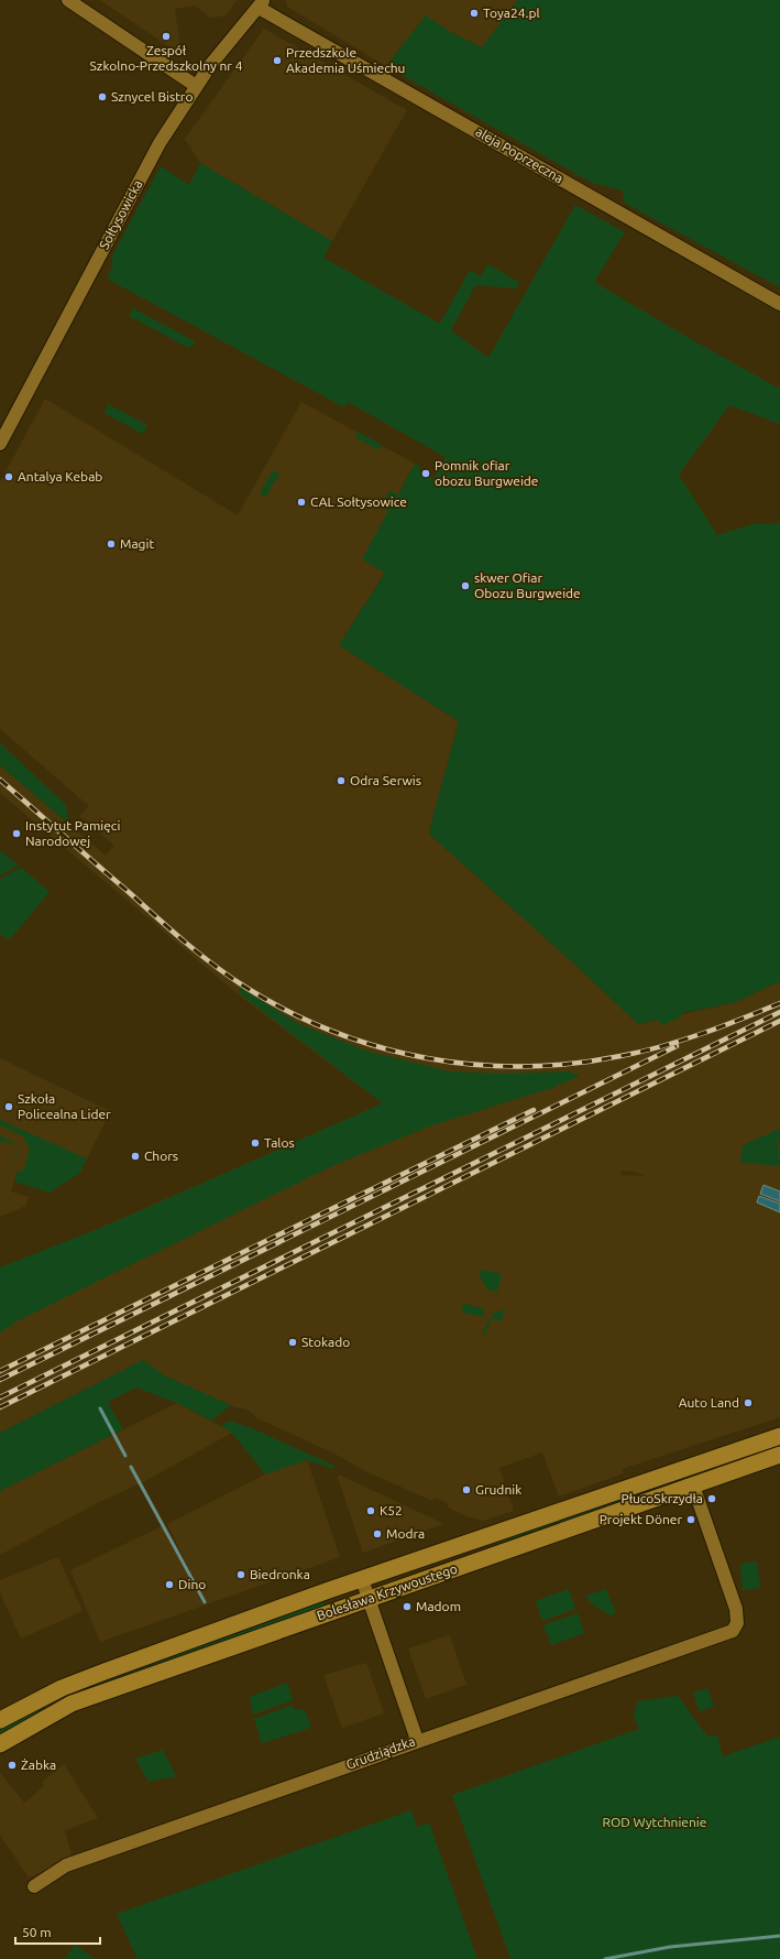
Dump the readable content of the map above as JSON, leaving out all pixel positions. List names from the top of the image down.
{
  "streets": {
    "main road": ["Bolesława Krzywoustego"],
    "street": ["aleja Poprzeczna", "Sołtysowicka", "Grudziądzka"]
  },
  "crossings": [
    ["aleja Poprzeczna", "Sołtysowicka"],
    ["Bolesława Krzywoustego", "Grudziądzka"]
  ],
  "parks": ["ROD Wytchnienie"],
  "places": [
    "Toya24.pl",
    "Zespół Szkolno-Przedszkolny nr 4",
    "Przedszkole Akademia Uśmiechu",
    "Sznycel Bistro",
    "Pomnik ofiar obozu Burgweide",
    "Antalya Kebab",
    "CAL Sołtysowice",
    "Magit",
    "skwer Ofiar Obozu Burgweide",
    "Odra Serwis",
    "Instytut Pamięci Narodowej",
    "Szkoła Policealna Lider",
    "Talos",
    "Chors",
    "Stokado",
    "Auto Land",
    "Grudnik",
    "PłucoSkrzydła",
    "K52",
    "Projekt Döner",
    "Modra",
    "Biedronka",
    "Dino",
    "Madom",
    "Żabka"
  ],
  "scale_bar": "50 m"
}
